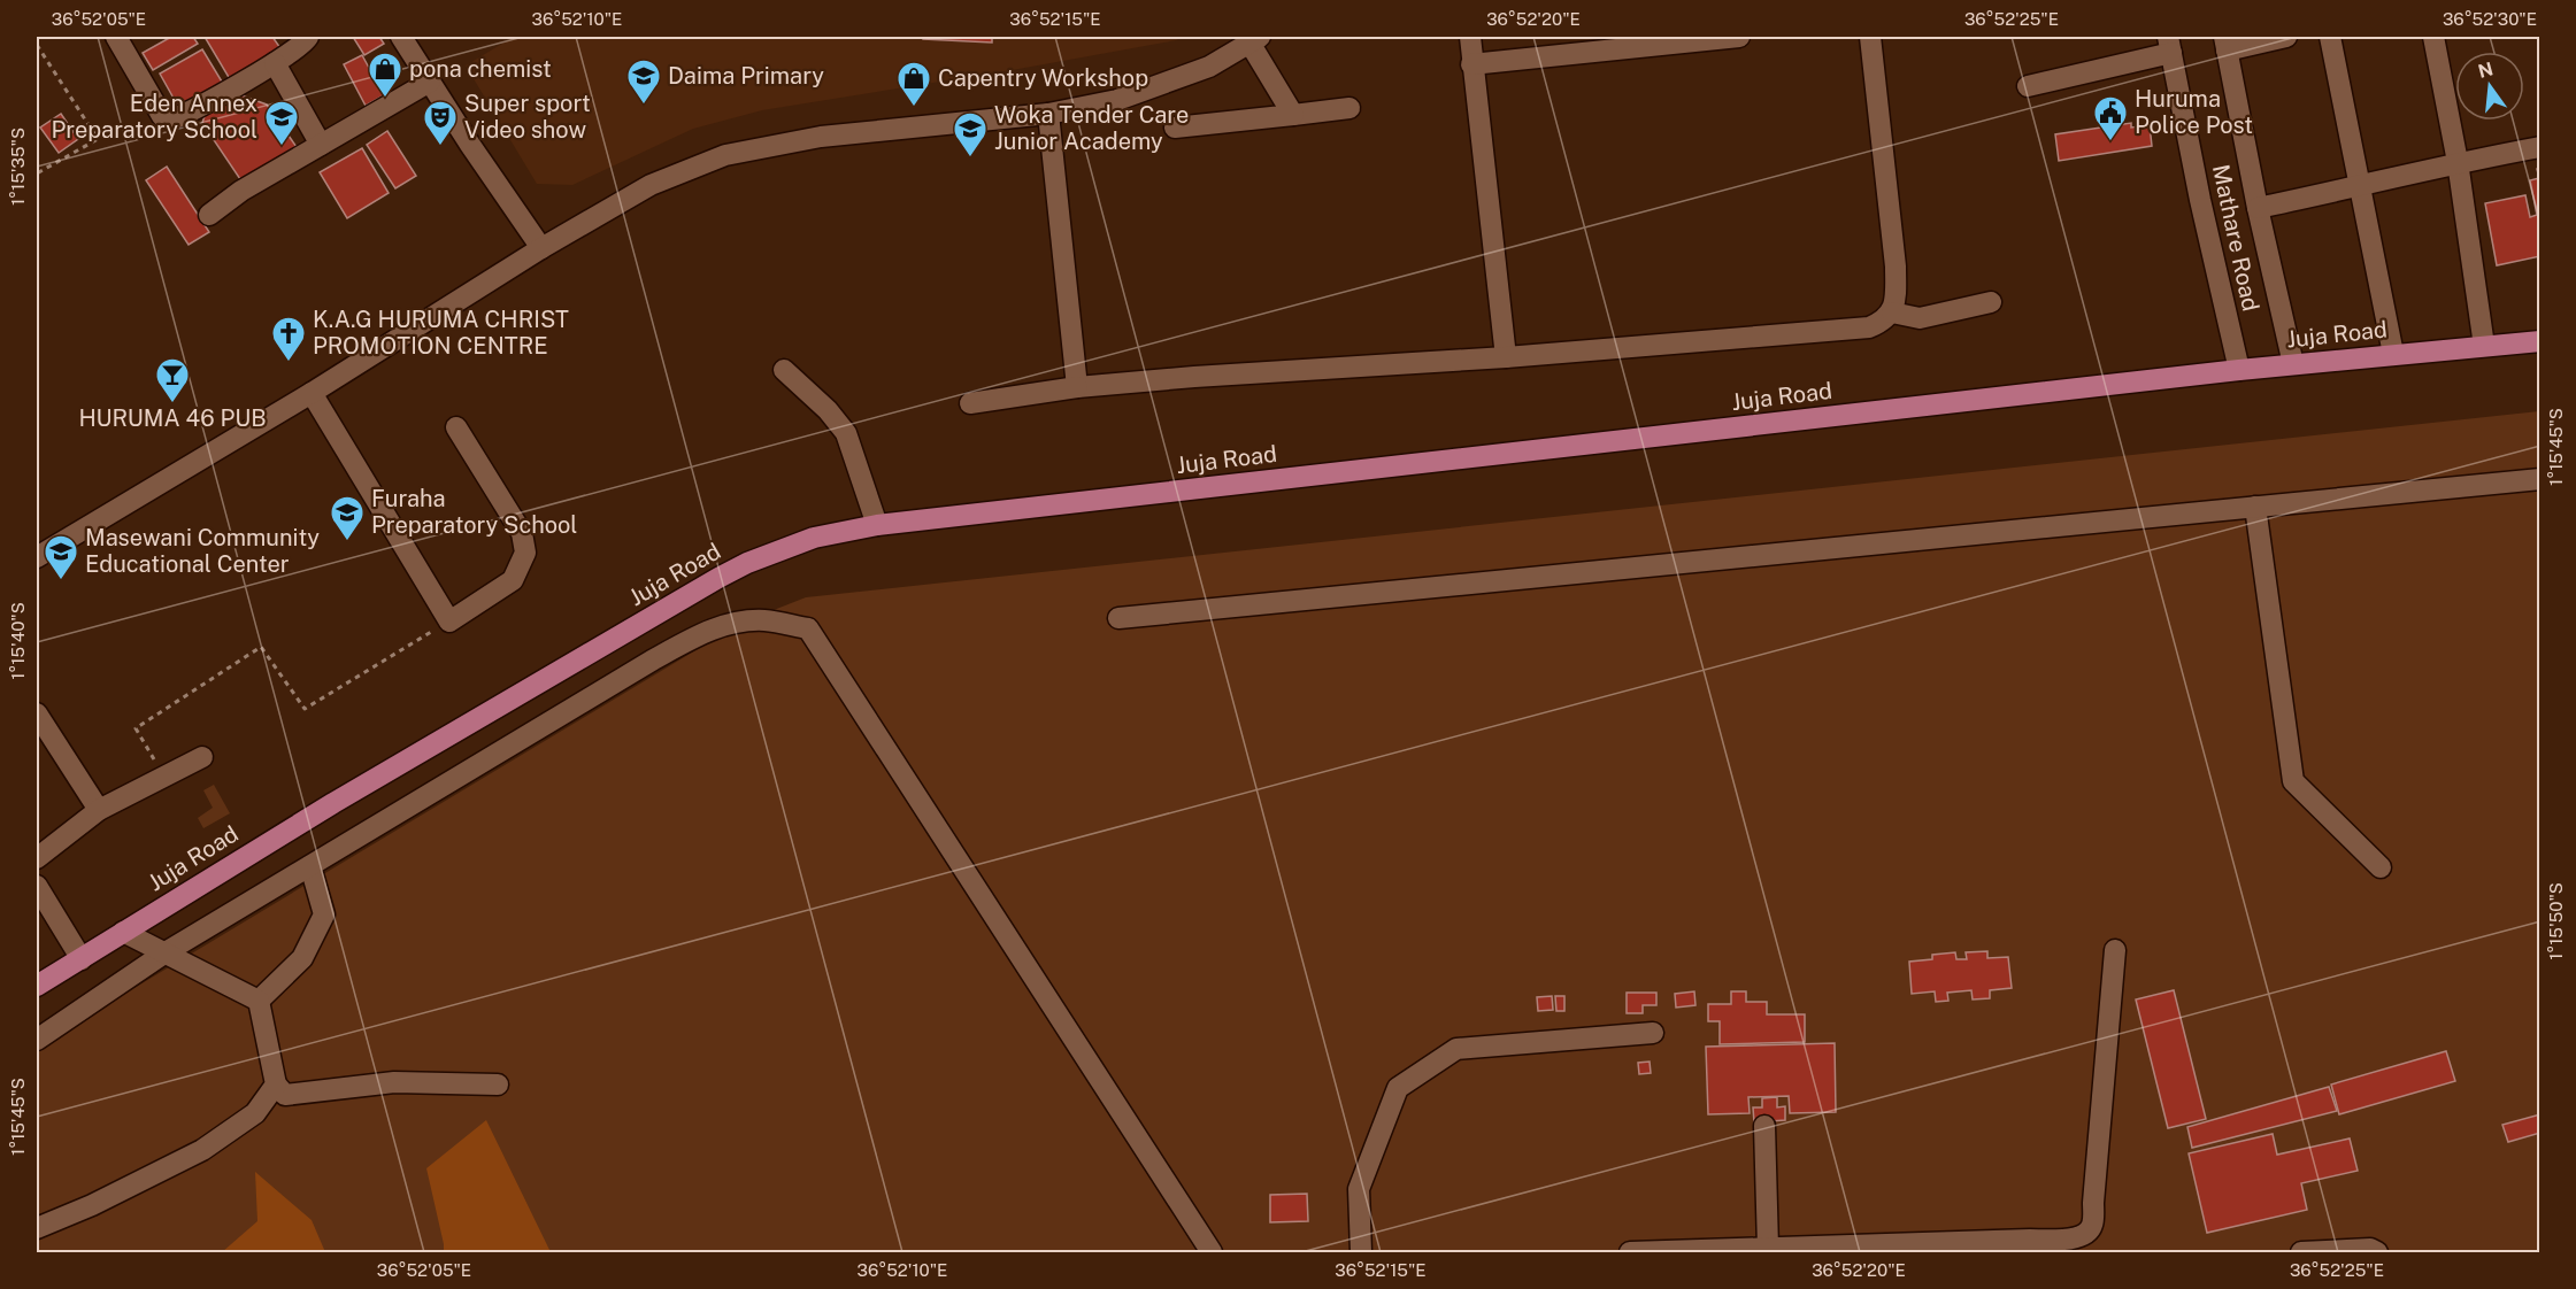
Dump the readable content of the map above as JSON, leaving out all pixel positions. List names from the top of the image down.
{
  "streets": {
    "main road": ["Juja Road"],
    "street": ["Mathare Road"]
  },
  "crossings": [
    ["Mathare Road", "Juja Road"]
  ],
  "places": {
    "shop": ["pona chemist", "Capentry Workshop"],
    "school or university": [
      "Daima Primary",
      "Eden Annex Preparatory School",
      "Woka Tender Care Junior Academy",
      "Furaha Preparatory School",
      "Masewani Community Educational Center"
    ],
    "public building": ["Huruma Police Post"],
    "theatre": ["Super sport Video show"],
    "church": ["K.A.G HURUMA CHRIST PROMOTION CENTRE"],
    "bar": ["HURUMA 46 PUB"]
  },
  "north": "top",
  "coordinates": [
    "36°52'05\"E",
    "36°52'10\"E",
    "36°52'15\"E",
    "36°52'20\"E",
    "36°52'25\"E",
    "36°52'30\"E",
    "1°15'35\"S",
    "1°15'45\"S",
    "1°15'40\"S",
    "1°15'50\"S"
  ]
}
